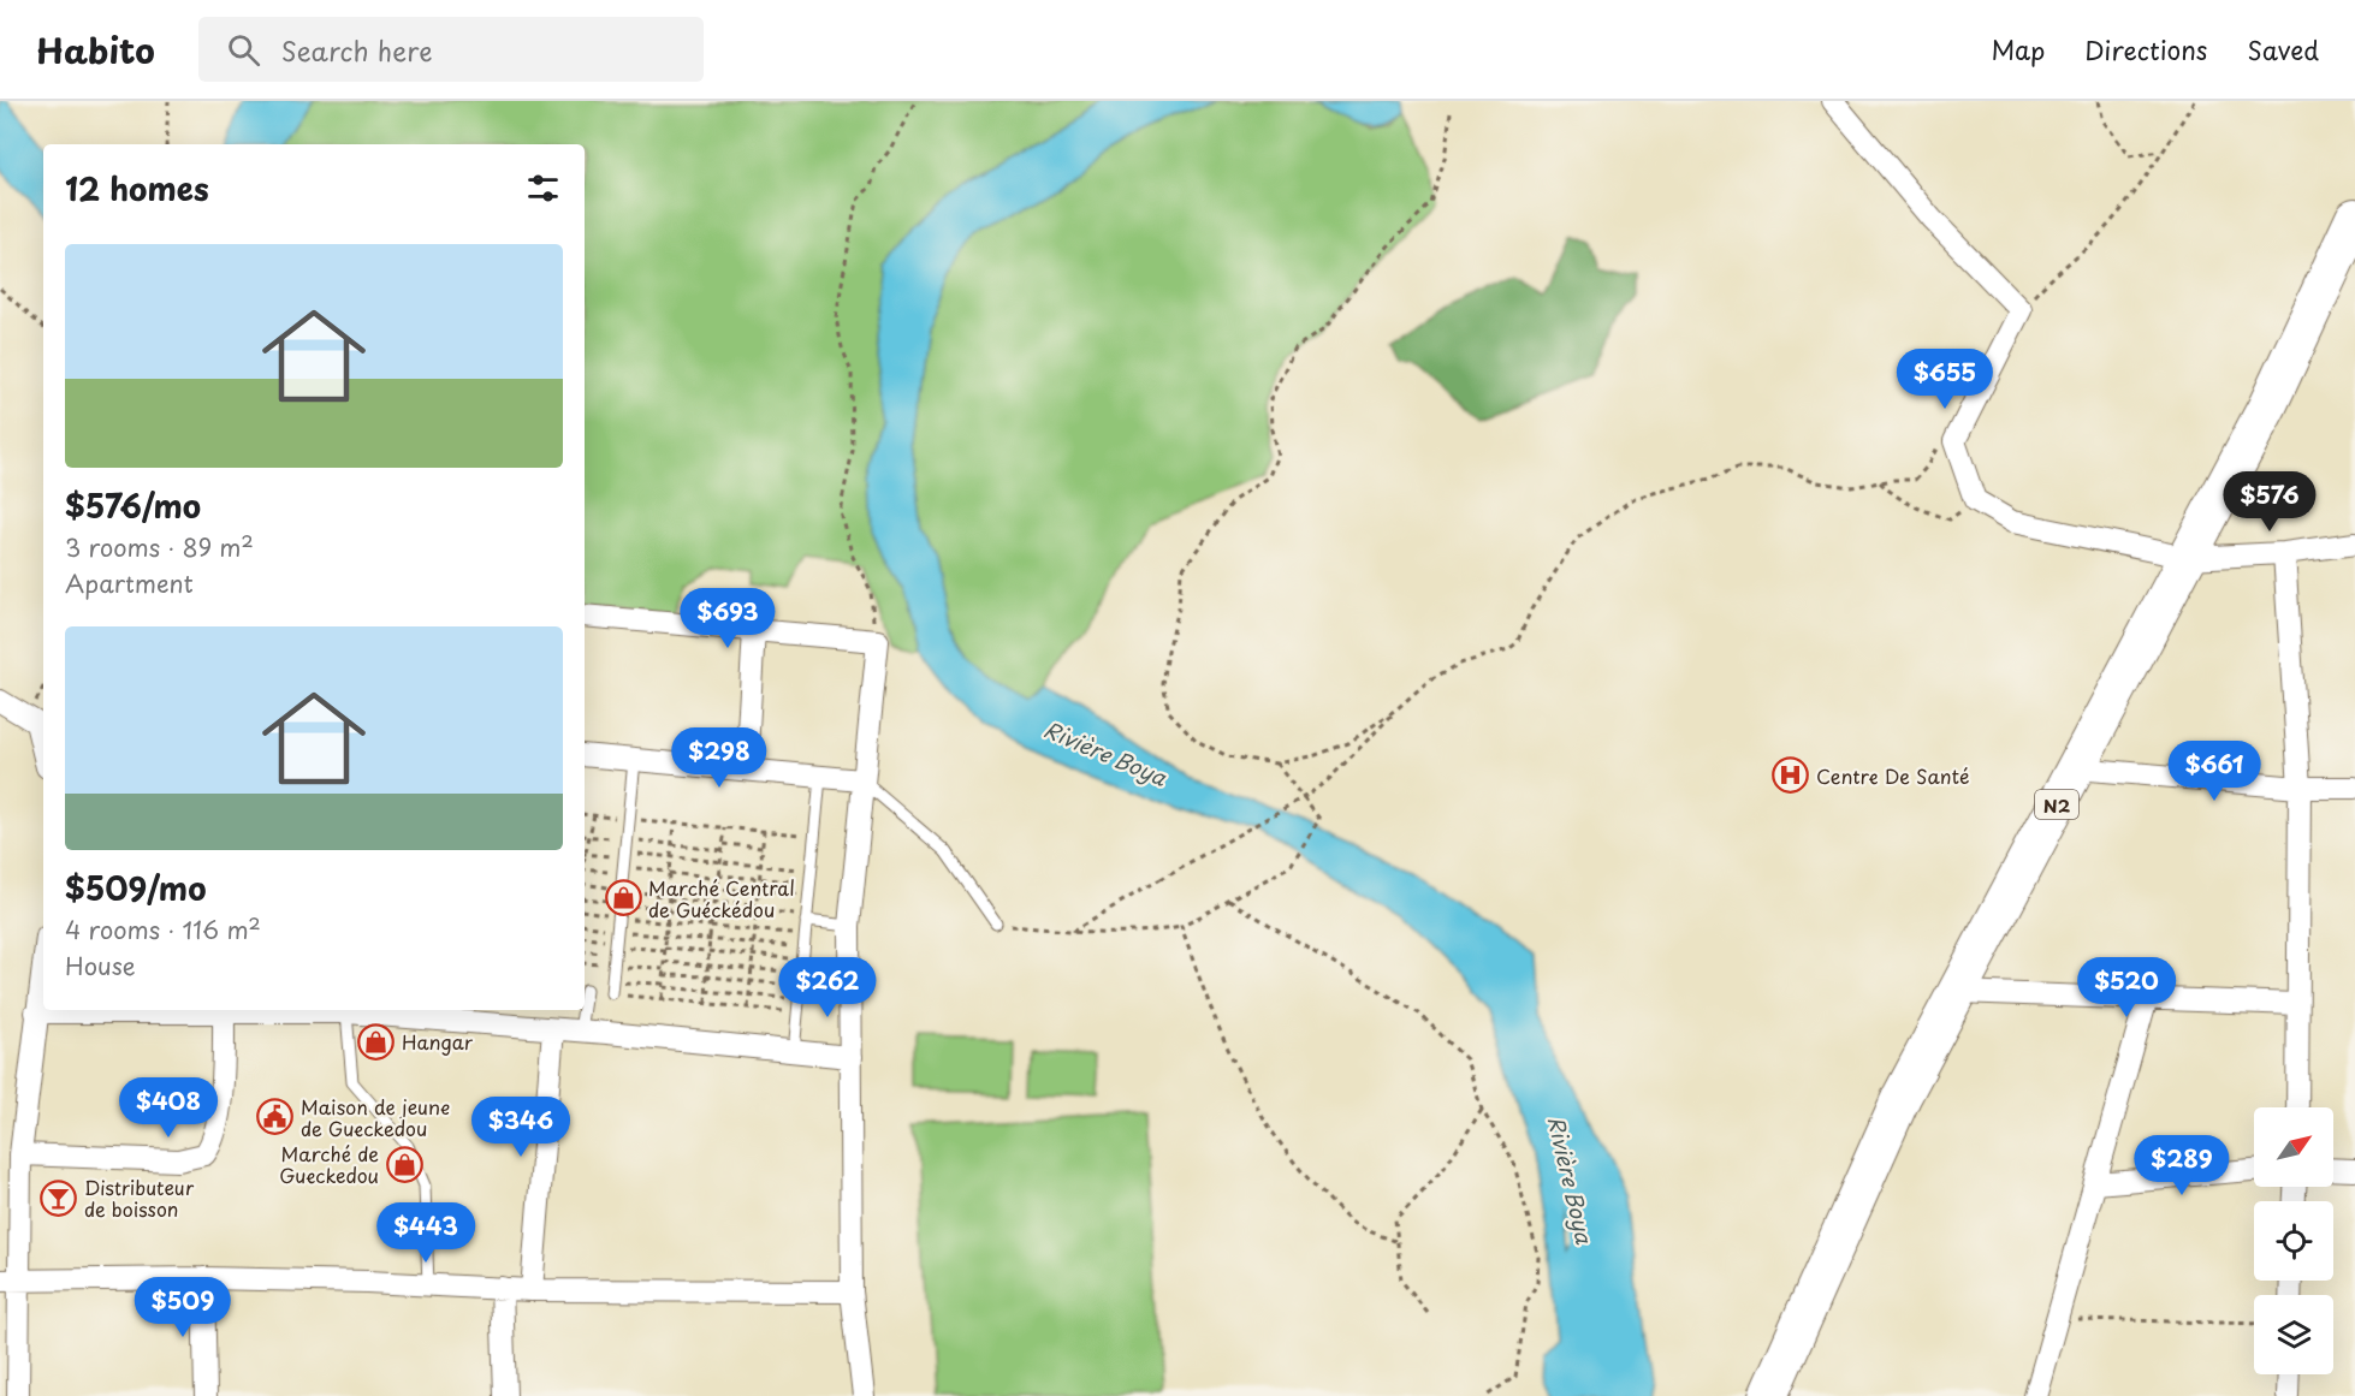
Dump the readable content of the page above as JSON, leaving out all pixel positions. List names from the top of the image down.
{
  "streets": {
    "highway": ["N2"]
  },
  "water": ["Rivière Boya"],
  "places": {
    "hospital": ["Centre De Santé"],
    "shop": ["Marché Central de Guéckédou", "Hangar", "Marché de Gueckedou"],
    "public building": ["Maison de jeune de Gueckedou"],
    "bar": ["Distributeur de boisson"]
  },
  "north": "top right",
  "page": {
    "header": "Habito",
    "search": "Search here",
    "nav": ["Map", "Directions", "Saved"],
    "heading": "12 homes",
    "list": [
      {
        "name": "$576/mo",
        "note": "3 rooms · 89 m² · Apartment"
      },
      {
        "name": "$509/mo",
        "note": "4 rooms · 116 m² · House"
      }
    ],
    "price": [
      "$655",
      "$576",
      "$693",
      "$298",
      "$661",
      "$262",
      "$520",
      "$408",
      "$346",
      "$289",
      "$443",
      "$509"
    ]
  }
}
